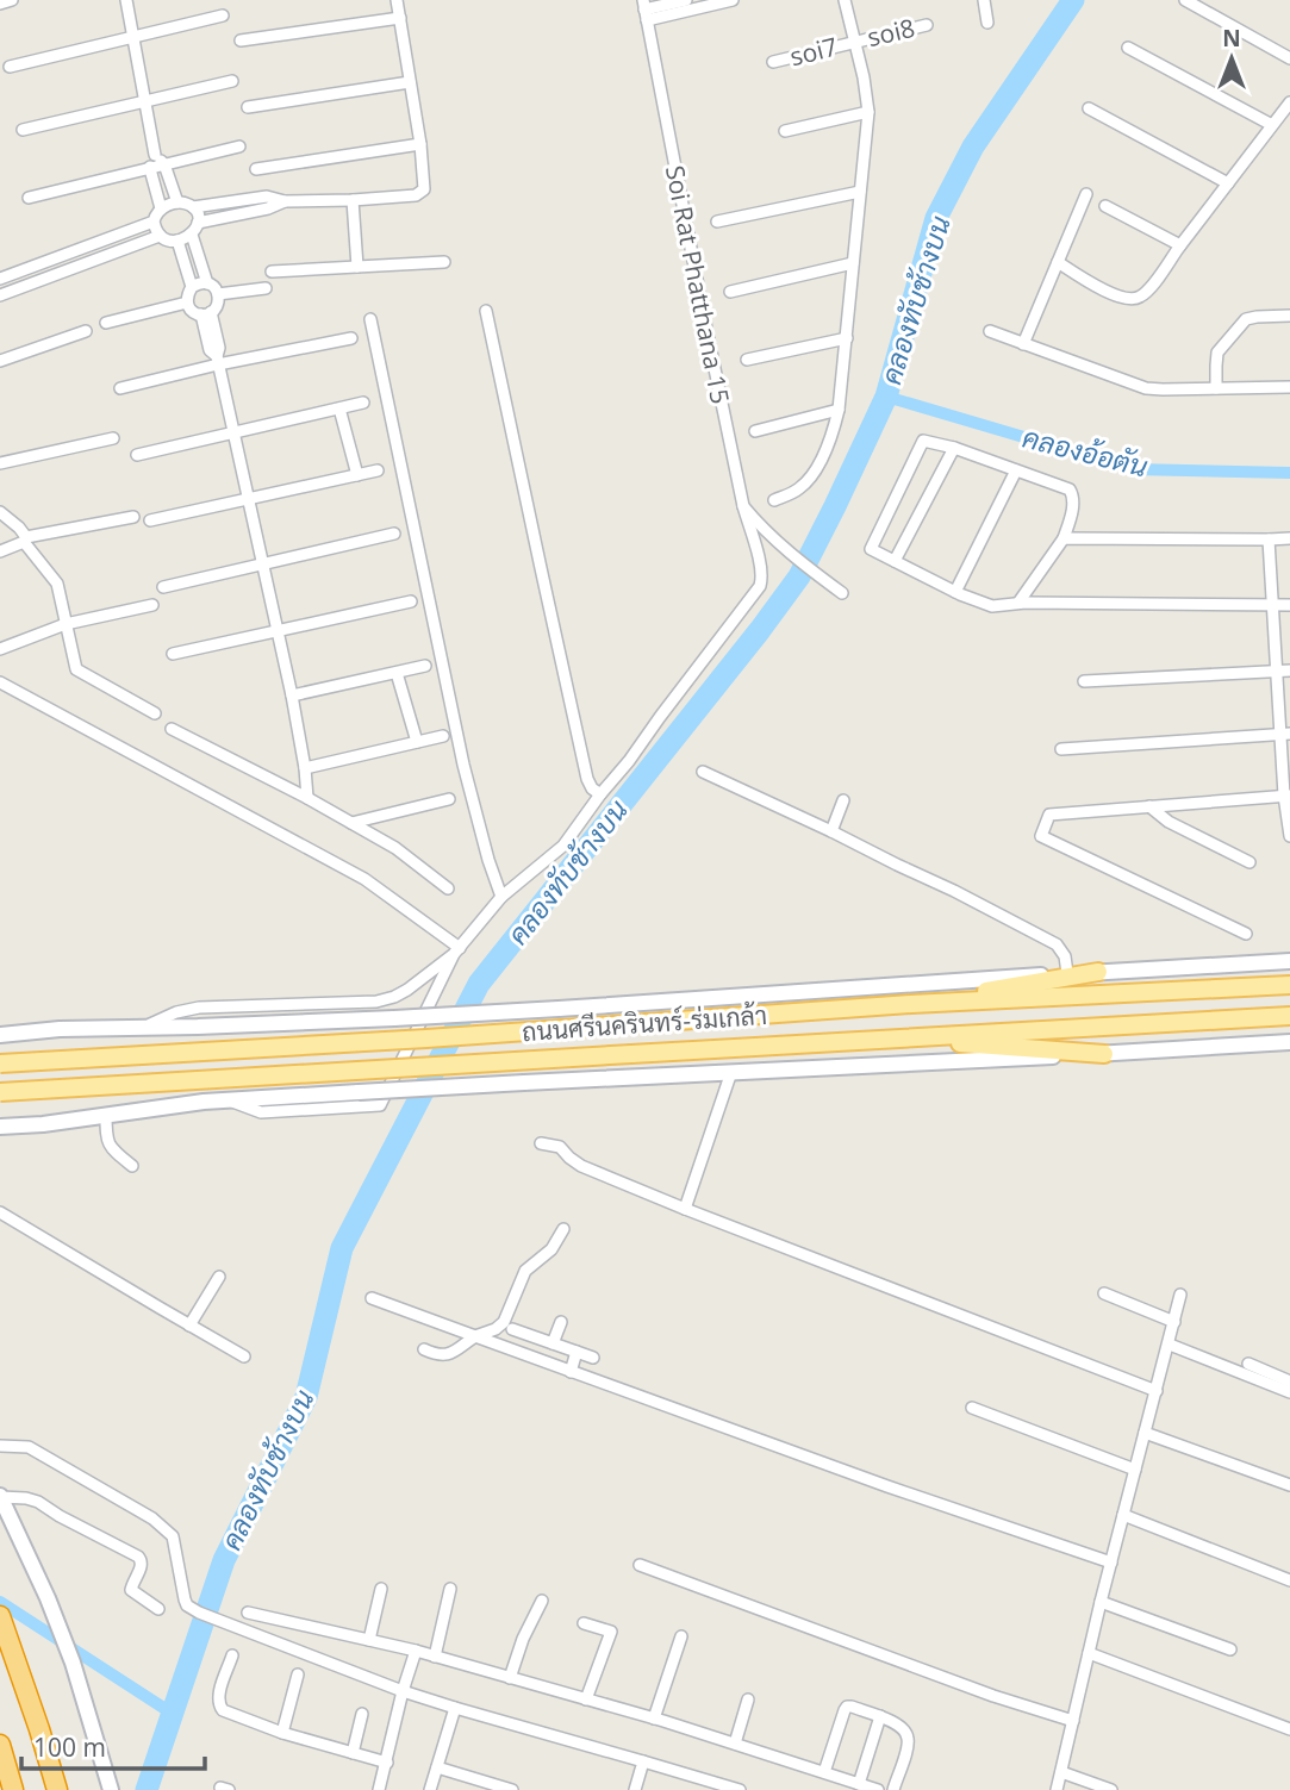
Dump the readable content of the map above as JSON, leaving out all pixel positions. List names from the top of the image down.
{
  "streets": {
    "main road": ["ถนนศรีนครินทร์-ร่มเกล้า"],
    "street": ["soi8", "soi7", "Soi Rat Phatthana 15"]
  },
  "crossings": [
    ["soi8", "soi7"]
  ],
  "water": ["คลองทับช้างบน", "คลองอ้อตัน"],
  "scale_bar": "100 m",
  "north": "top"
}
